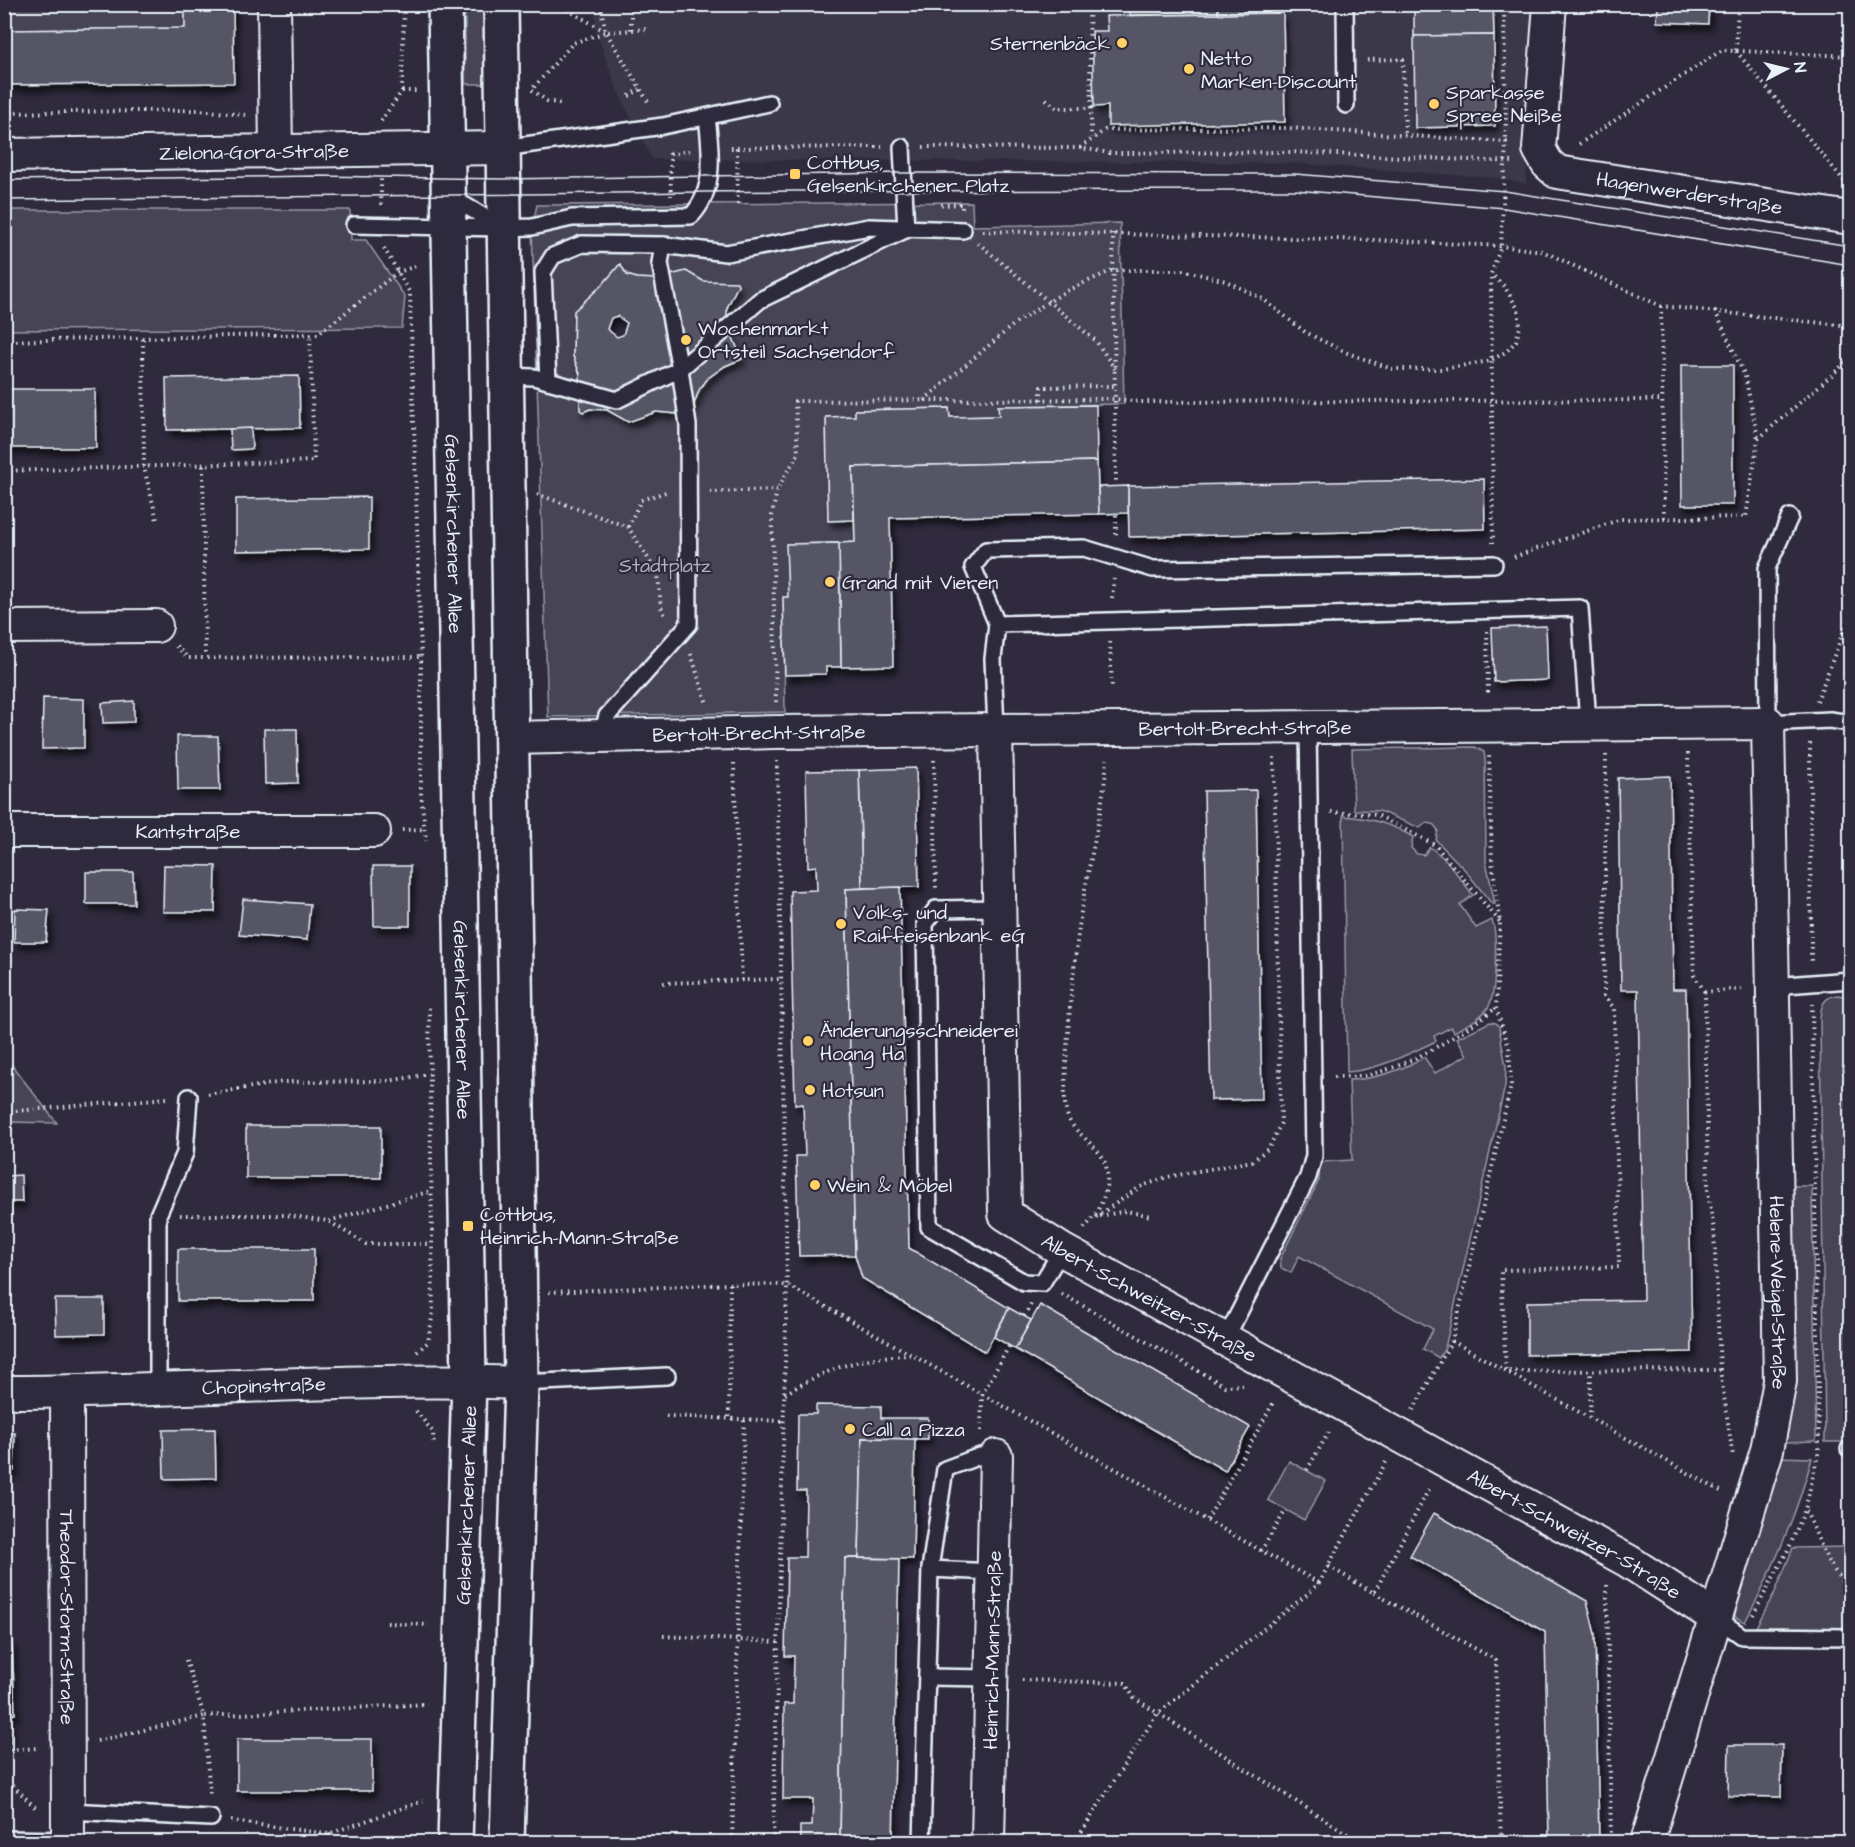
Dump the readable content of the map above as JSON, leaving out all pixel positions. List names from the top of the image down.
{
  "streets": {
    "main road": ["Gelsenkirchener Allee"],
    "street": [
      "Zielona-Gora-Straße",
      "Hagenwerderstraße",
      "Bertolt-Brecht-Straße",
      "Kantstraße",
      "Helene-Weigel-Straße",
      "Albert-Schweitzer-Straße",
      "Chopinstraße",
      "Theodor-Storm-Straße",
      "Heinrich-Mann-Straße"
    ]
  },
  "crossings": [
    ["Zielona-Gora-Straße", "Gelsenkirchener Allee"],
    ["Gelsenkirchener Allee", "Chopinstraße"],
    ["Bertolt-Brecht-Straße", "Helene-Weigel-Straße"],
    ["Bertolt-Brecht-Straße", "Albert-Schweitzer-Straße"],
    ["Helene-Weigel-Straße", "Albert-Schweitzer-Straße"],
    ["Chopinstraße", "Theodor-Storm-Straße"]
  ],
  "parks": ["Stadtplatz"],
  "places": {
    "other": [
      "Sternenbäck",
      "Netto Marken-Discount",
      "Sparkasse Spree Neiße",
      "Wochenmarkt Ortsteil Sachsendorf",
      "Grand mit Vieren",
      "Volks- und Raiffeisenbank eG",
      "Änderungsschneiderei Hoang Ha",
      "Hotsun",
      "Wein & Möbel",
      "Call a Pizza"
    ],
    "transit": ["Cottbus, Gelsenkirchener Platz", "Cottbus, Heinrich-Mann-Straße"]
  },
  "north": "right"
}
